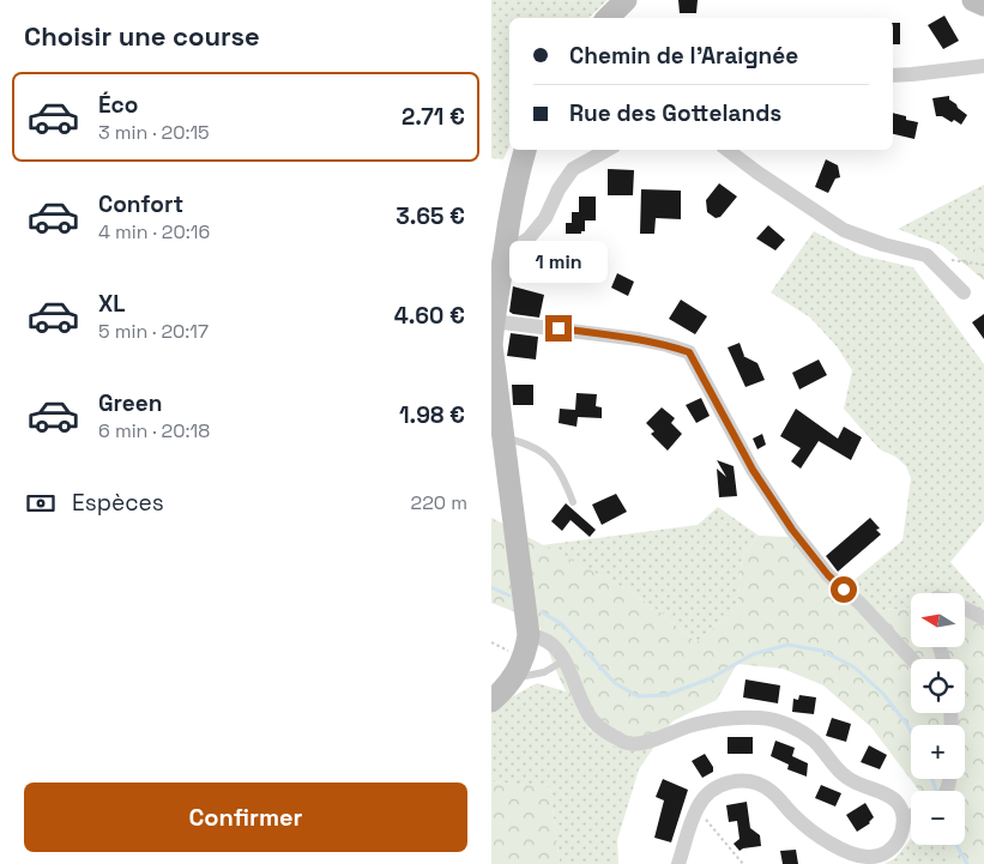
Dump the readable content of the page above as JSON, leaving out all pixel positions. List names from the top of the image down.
{
  "north": "left",
  "page": {
    "heading": "Choisir une course",
    "banner": ["Chemin de l'Araignée", "Rue des Gottelands"],
    "list": [
      {
        "name": "Éco",
        "note": "3 min · 20:15",
        "value": "2.71 €"
      },
      {
        "name": "Confort",
        "note": "4 min · 20:16",
        "value": "3.65 €"
      },
      {
        "name": "XL",
        "note": "5 min · 20:17",
        "value": "4.60 €"
      },
      {
        "name": "Green",
        "note": "6 min · 20:18",
        "value": "1.98 €"
      }
    ],
    "bubble": "1 min",
    "pay": ["Espèces", "220 m"],
    "map_buttons": ["+", "−"],
    "buttons": "Confirmer"
  }
}
